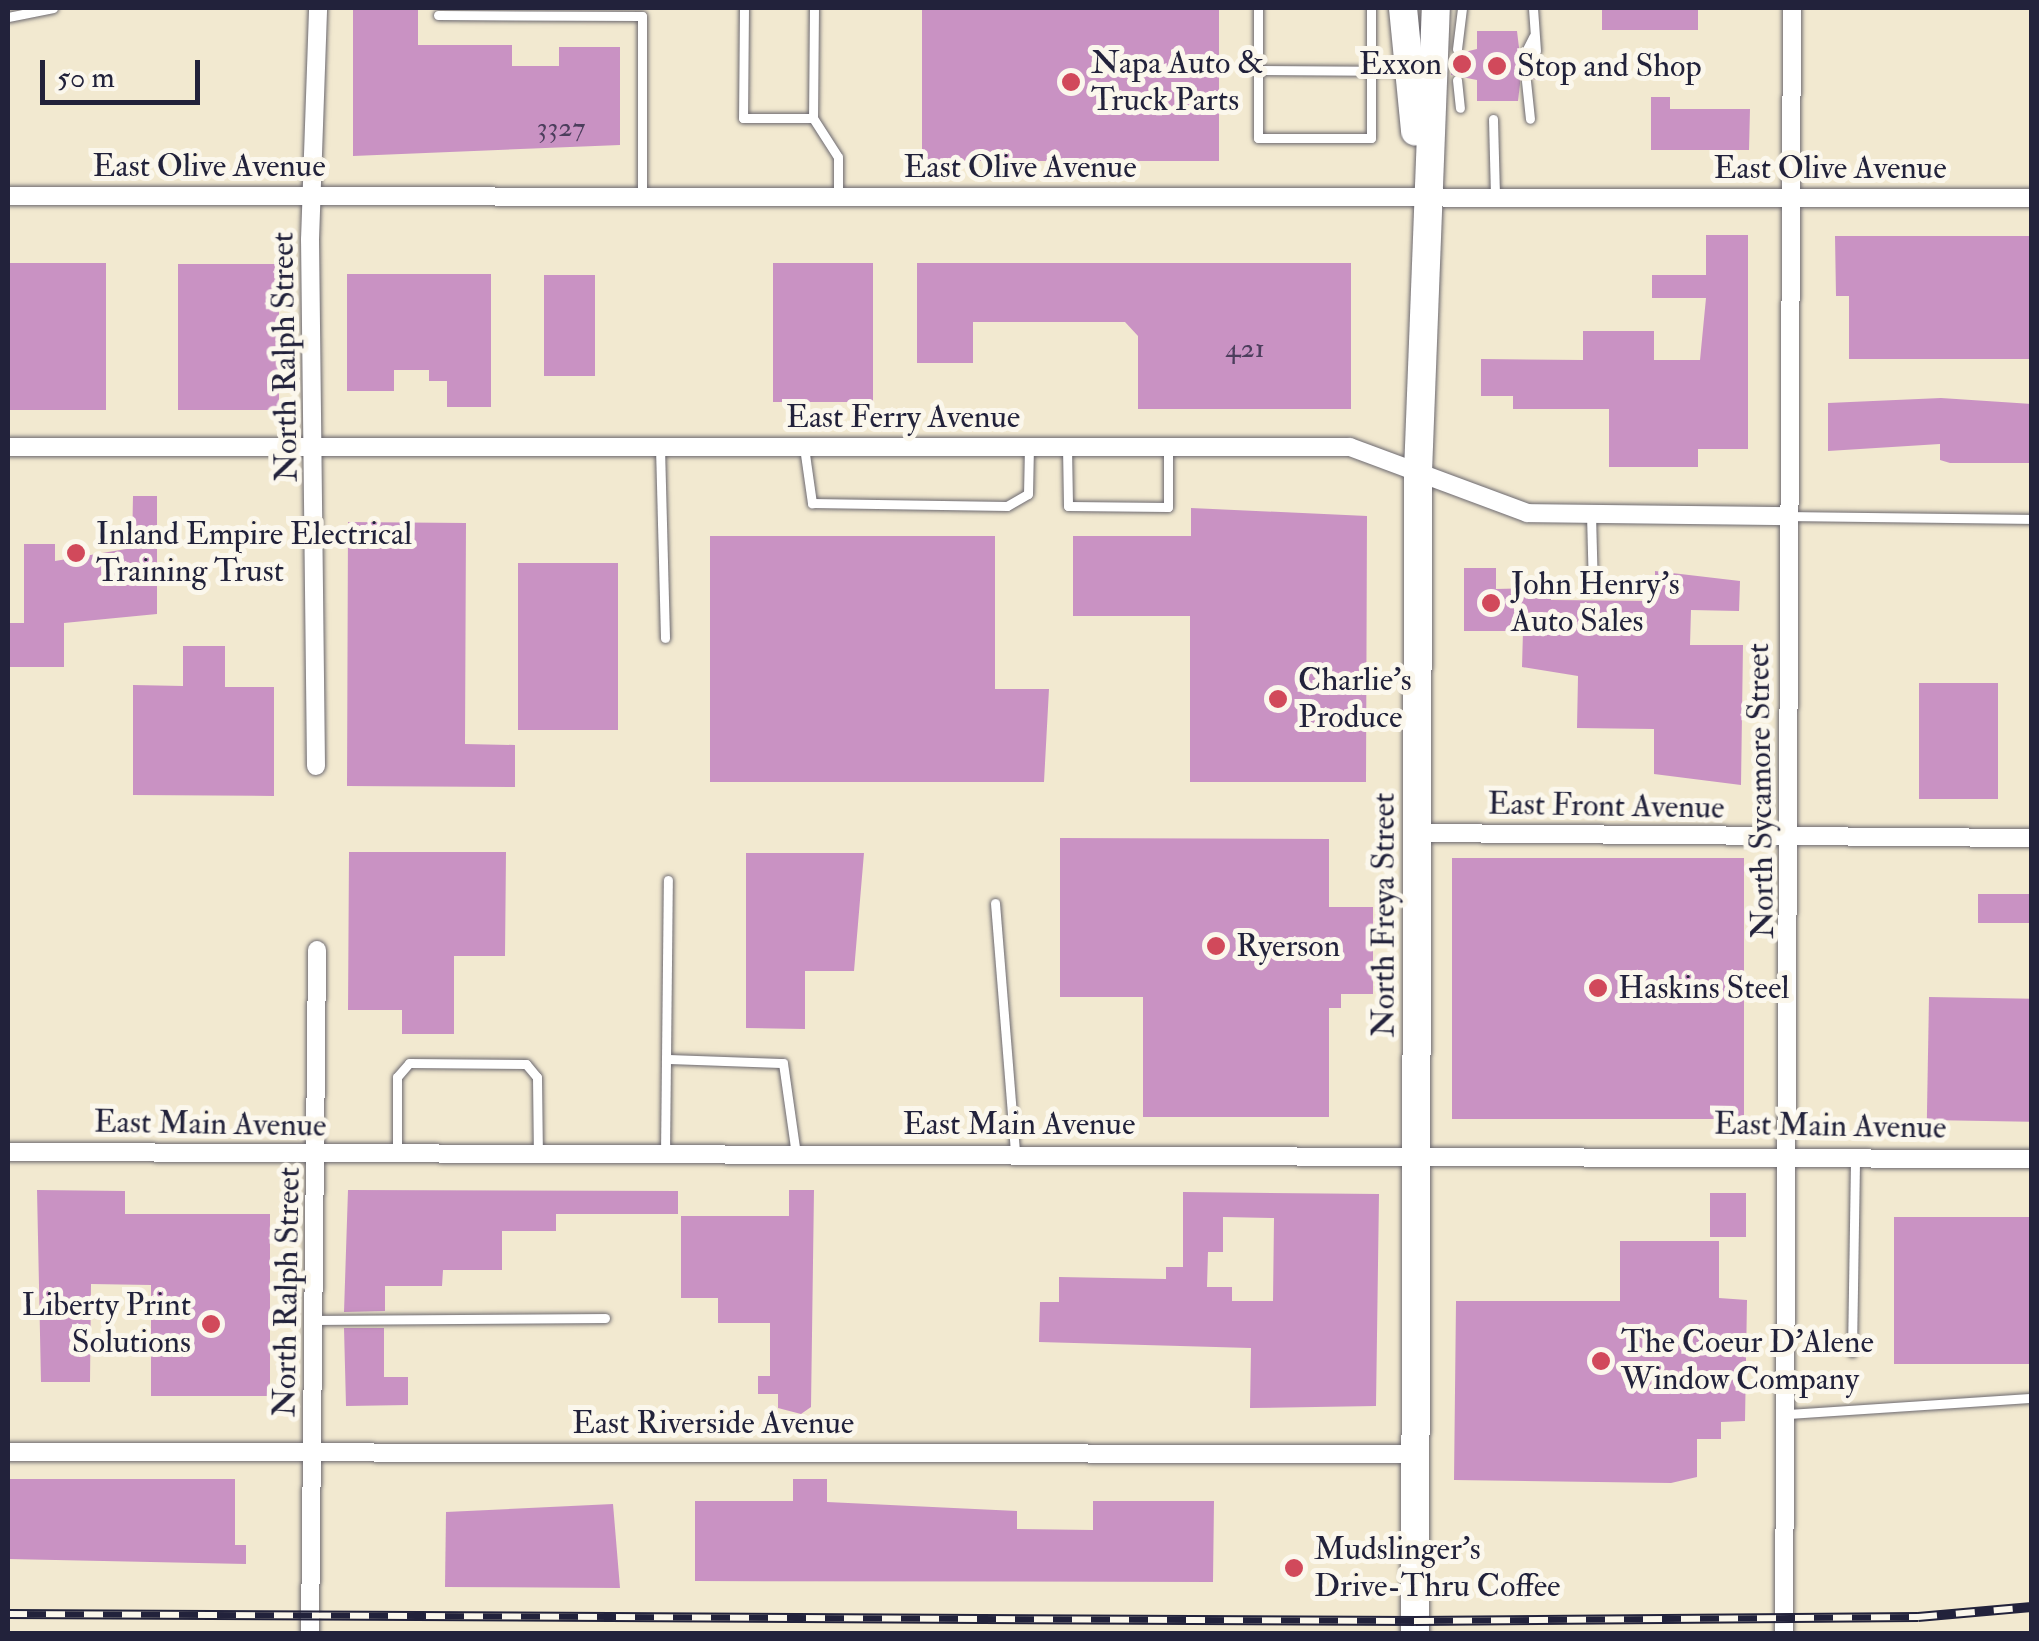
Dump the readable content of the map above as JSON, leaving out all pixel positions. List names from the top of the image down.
{
  "streets": {
    "main road": ["North Freya Street"],
    "street": [
      "East Olive Avenue",
      "North Ralph Street",
      "East Ferry Avenue",
      "North Sycamore Street",
      "East Front Avenue",
      "East Main Avenue",
      "East Riverside Avenue"
    ]
  },
  "crossings": [
    ["East Olive Avenue", "North Ralph Street"],
    ["East Olive Avenue", "North Sycamore Street"],
    ["East Olive Avenue", "North Freya Street"],
    ["North Ralph Street", "East Ferry Avenue"],
    ["North Ralph Street", "East Main Avenue"],
    ["North Ralph Street", "East Riverside Avenue"],
    ["East Ferry Avenue", "North Sycamore Street"],
    ["East Ferry Avenue", "North Freya Street"],
    ["North Sycamore Street", "East Front Avenue"],
    ["North Sycamore Street", "East Main Avenue"],
    ["East Front Avenue", "North Freya Street"],
    ["North Freya Street", "East Main Avenue"],
    ["North Freya Street", "East Riverside Avenue"]
  ],
  "places": [
    "Exxon",
    "Stop and Shop",
    "Napa Auto & Truck Parts",
    "Inland Empire Electrical Training Trust",
    "John Henry's Auto Sales",
    "Charlie's Produce",
    "Ryerson",
    "Haskins Steel",
    "Liberty Print Solutions",
    "The Coeur D'Alene Window Company",
    "Mudslinger's Drive-Thru Coffee"
  ],
  "house_numbers": ["3327", "421"],
  "scale_bar": "50 m"
}
